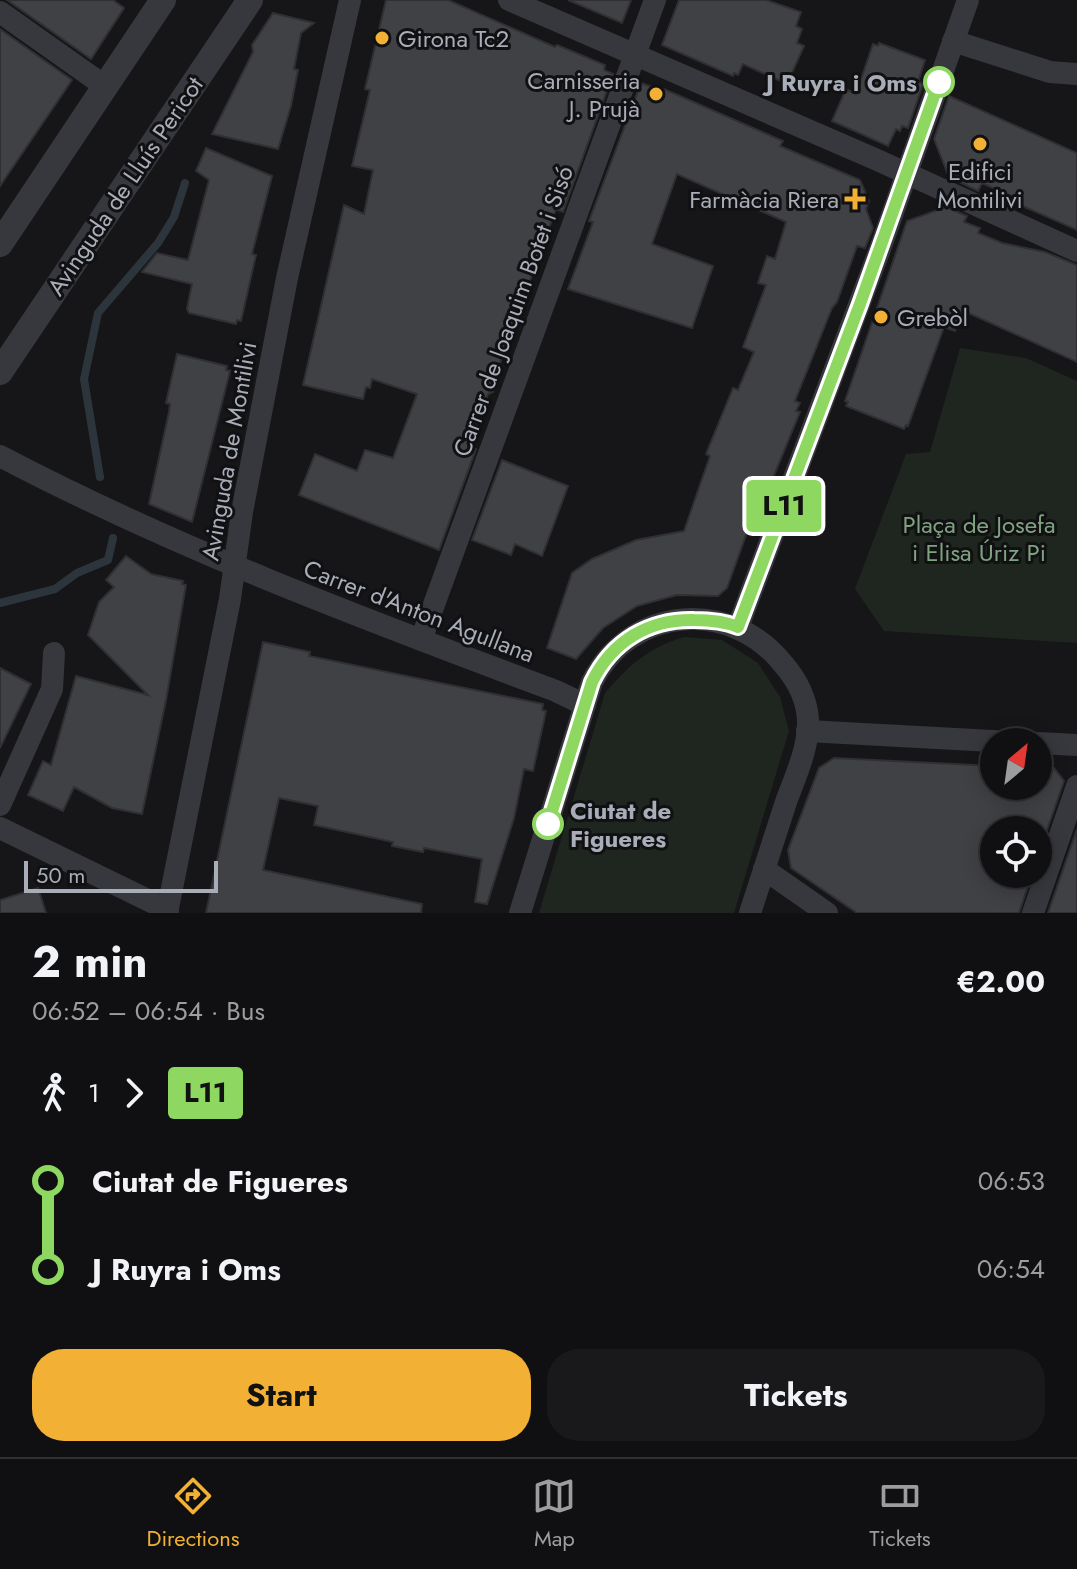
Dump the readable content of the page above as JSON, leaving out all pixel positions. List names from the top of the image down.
{
  "streets": {
    "street": [
      "Avinguda de Lluís Pericot",
      "Carrer de Joaquim Botet i Sisó",
      "Avinguda de Montilivi",
      "Carrer d'Anton Agullana"
    ]
  },
  "crossings": [
    ["Carrer de Joaquim Botet i Sisó", "Carrer d'Anton Agullana"],
    ["Avinguda de Montilivi", "Carrer d'Anton Agullana"]
  ],
  "parks": ["Plaça de Josefa i Elisa Úriz Pi"],
  "places": {
    "other": [
      "Girona Tc2",
      "J Ruyra i Oms",
      "Carnisseria J. Prujà",
      "Edifici Montilivi",
      "Grebòl",
      "Ciutat de Figueres"
    ],
    "health": ["Farmàcia Riera"]
  },
  "lines": ["bus line L11"],
  "scale_bar": "50 m",
  "north": "top right",
  "page": {
    "on_map": "L11",
    "scale": "50 m",
    "heading": ["2 min", "06:52 – 06:54 · Bus", "€2.00"],
    "legs": ["1", "L11"],
    "list": [
      {
        "name": "Ciutat de Figueres",
        "value": "06:53"
      },
      {
        "name": "J Ruyra i Oms",
        "value": "06:54"
      }
    ],
    "buttons": ["Start", "Tickets"],
    "tabs": ["Directions", "Map", "Tickets"]
  }
}
